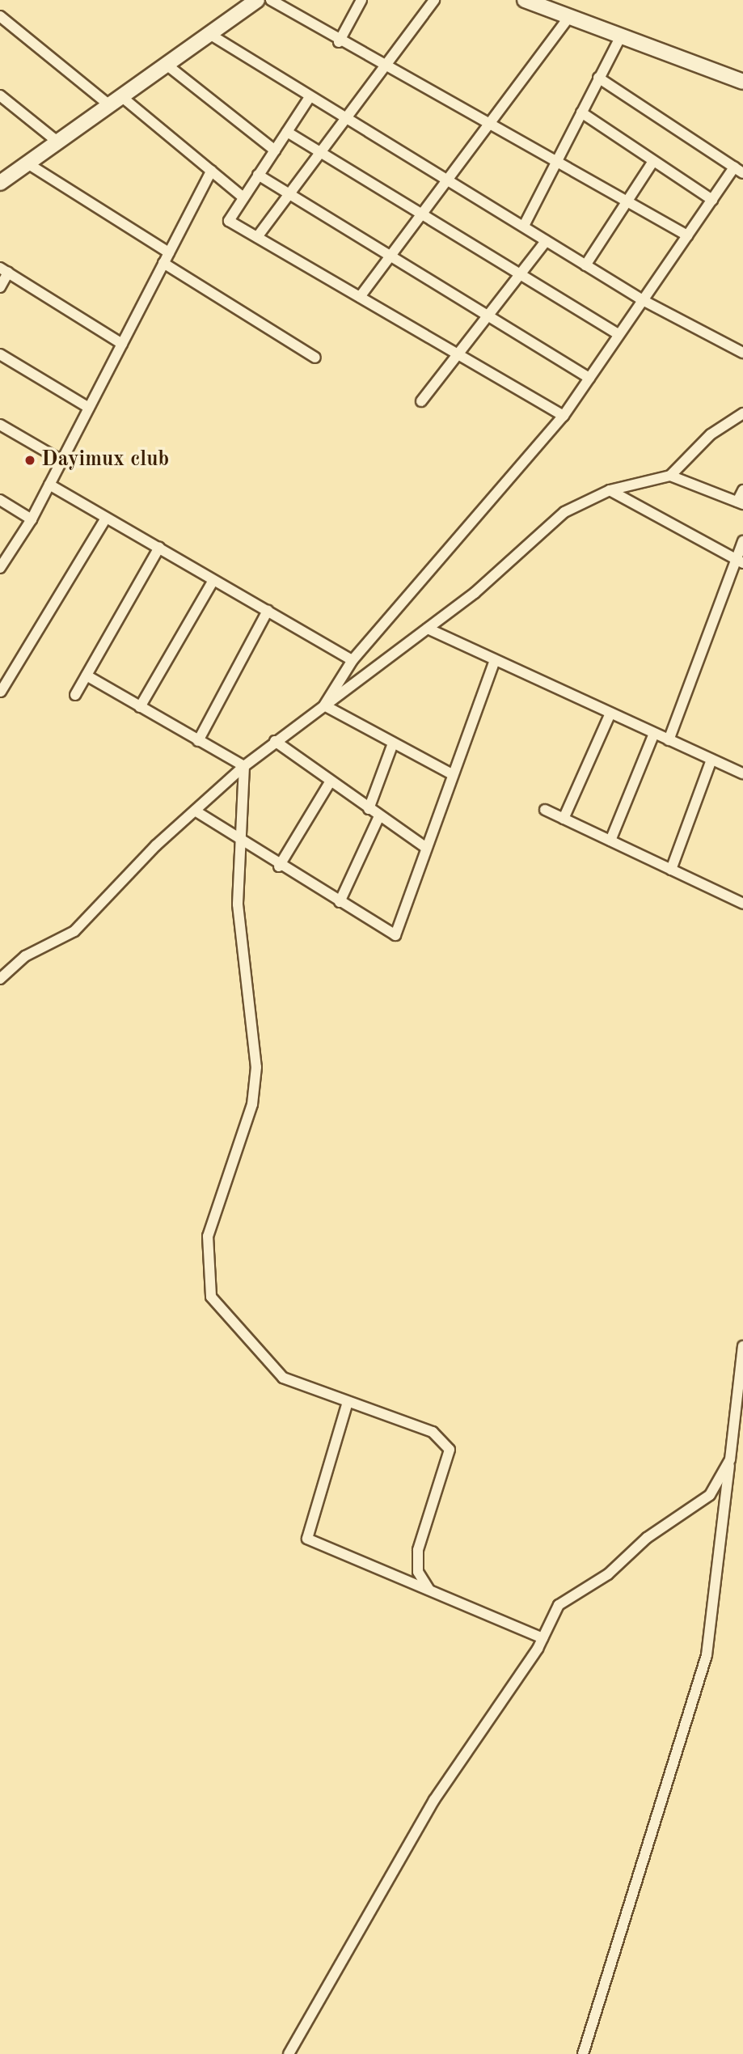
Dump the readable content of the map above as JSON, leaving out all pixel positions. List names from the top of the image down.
{
  "places": ["Dayimux club"]
}
